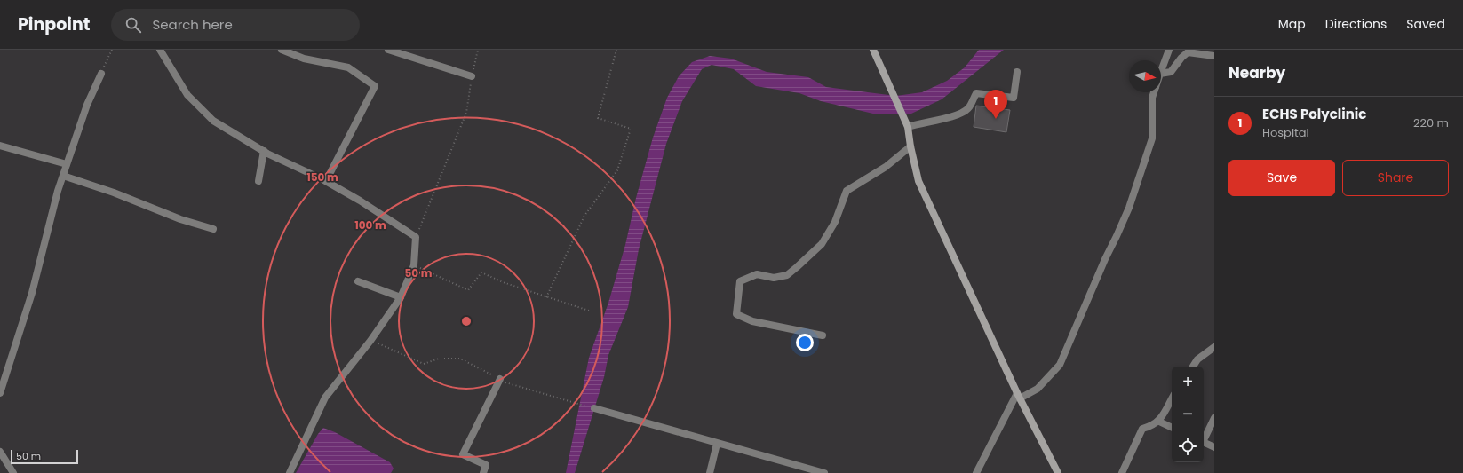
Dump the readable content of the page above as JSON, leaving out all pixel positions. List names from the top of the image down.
{
  "scale_bar": "50 m",
  "north": "right",
  "page": {
    "header": "Pinpoint",
    "search": "Search here",
    "nav": ["Map", "Directions", "Saved"],
    "heading": "Nearby",
    "pins": "1",
    "list": [
      {
        "mark": "1",
        "name": "ECHS Polyclinic",
        "note": "Hospital",
        "value": "220 m"
      }
    ],
    "buttons": ["Save", "Share"],
    "map_buttons": ["+", "−"],
    "scale": "50 m"
  },
  "rings": ["150 m", "100 m", "50 m"]
}
